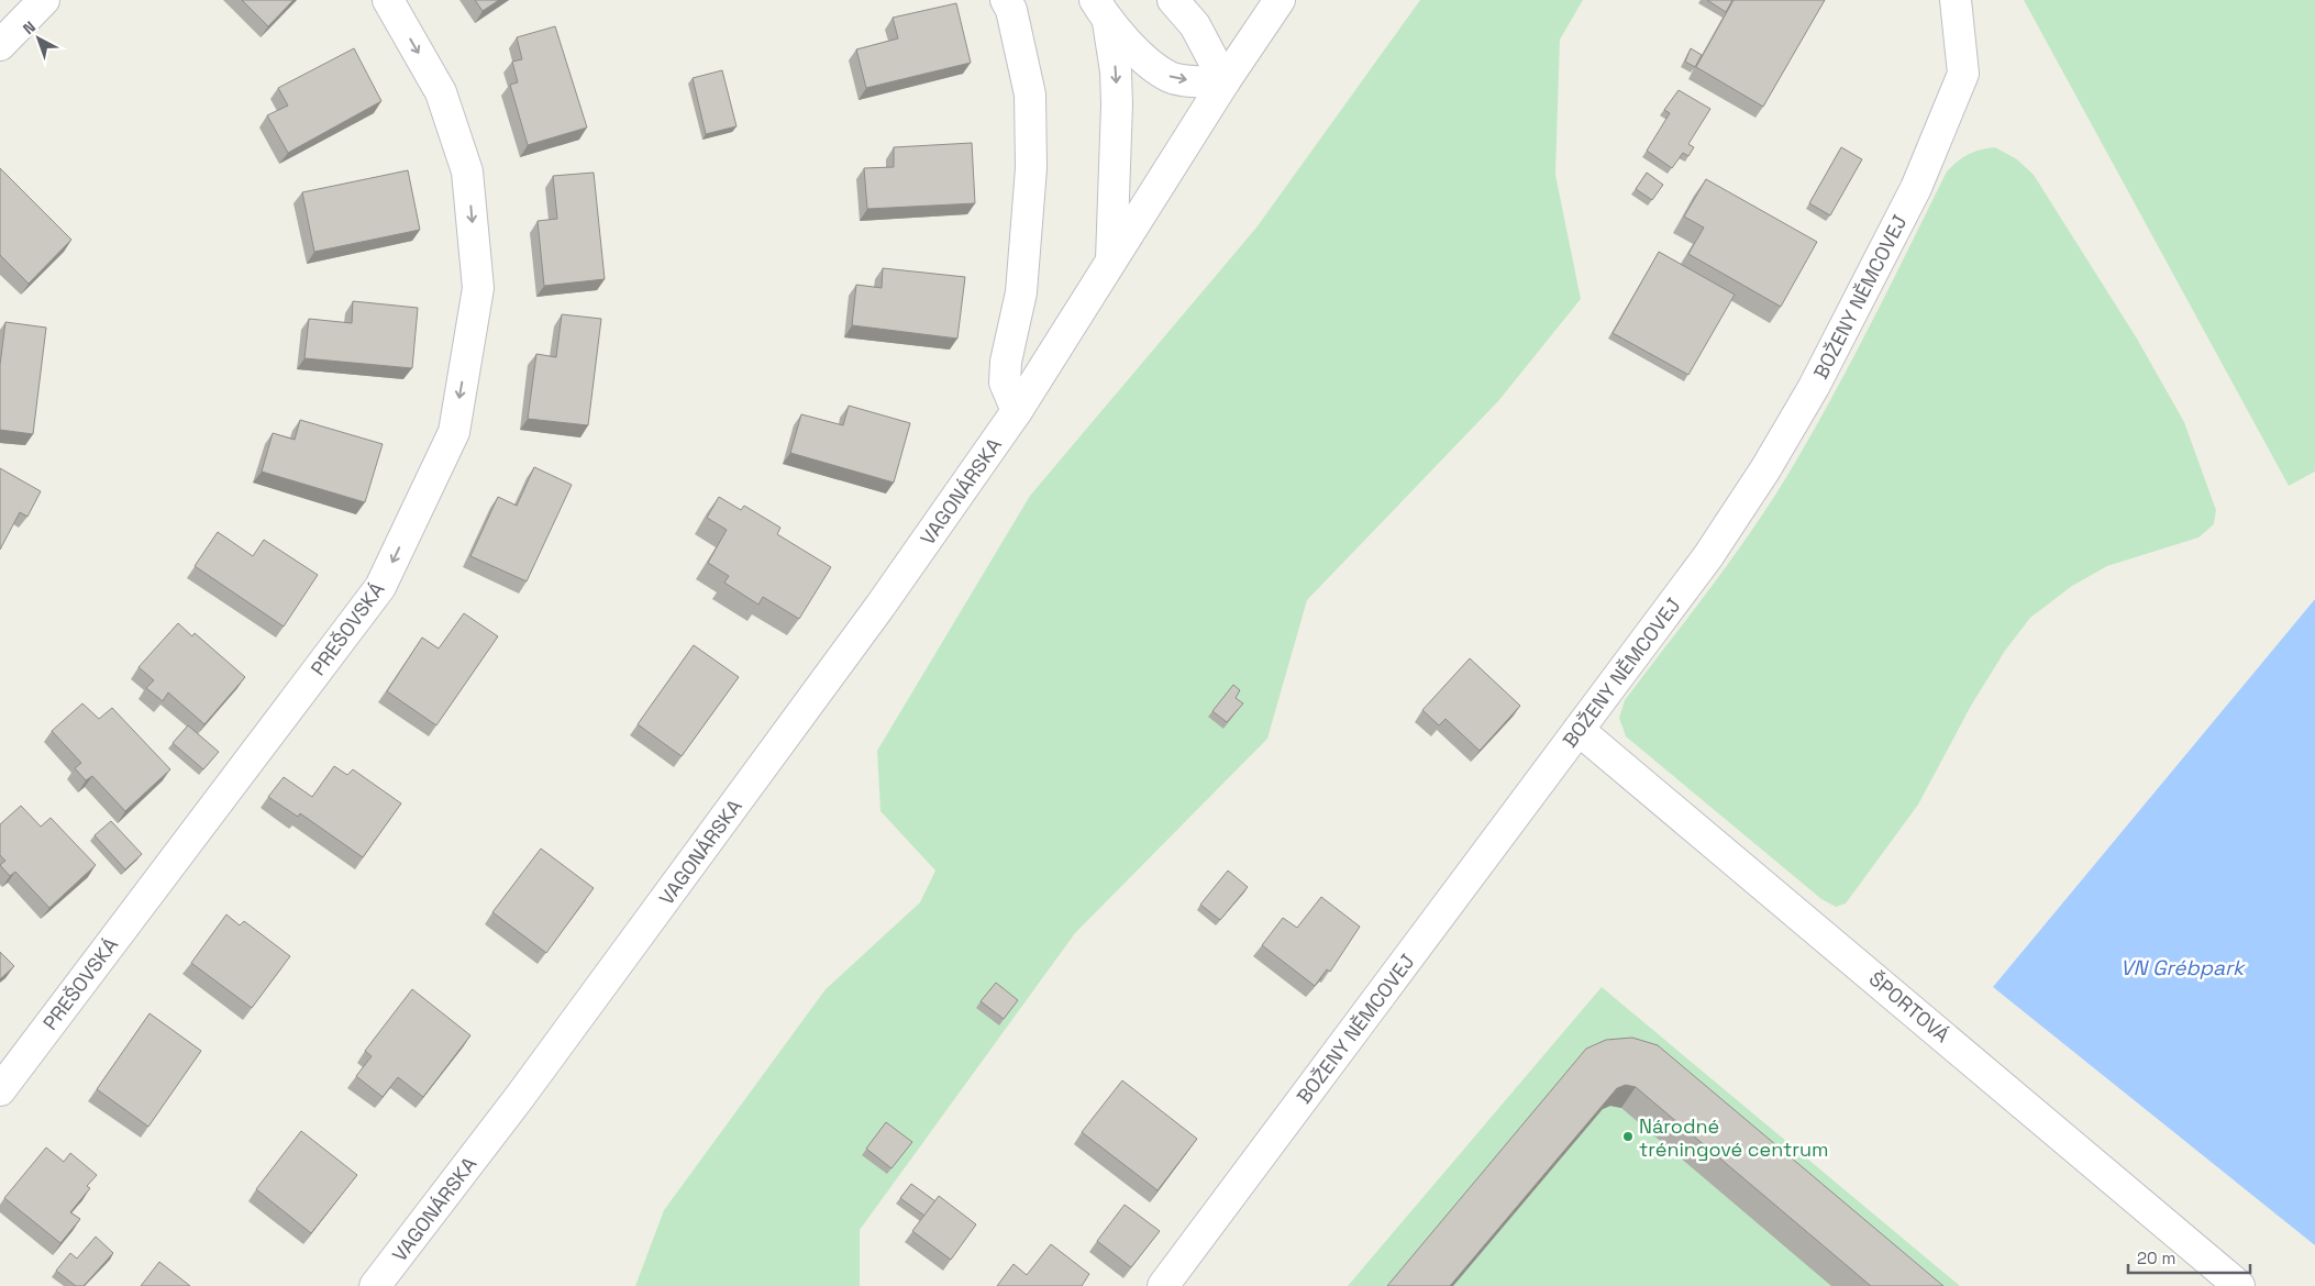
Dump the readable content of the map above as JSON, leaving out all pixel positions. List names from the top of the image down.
{
  "streets": {
    "street": [
      "BOŽENY NĚMCOVEJ",
      "VAGONÁRSKA",
      "PREŠOVSKÁ",
      "ŠPORTOVÁ"
    ]
  },
  "crossings": [
    ["BOŽENY NĚMCOVEJ", "ŠPORTOVÁ"]
  ],
  "one_way": ["PREŠOVSKÁ"],
  "water": ["VN Grébpark"],
  "places": ["Národné tréningové centrum"],
  "scale_bar": "20 m",
  "north": "top left"
}
